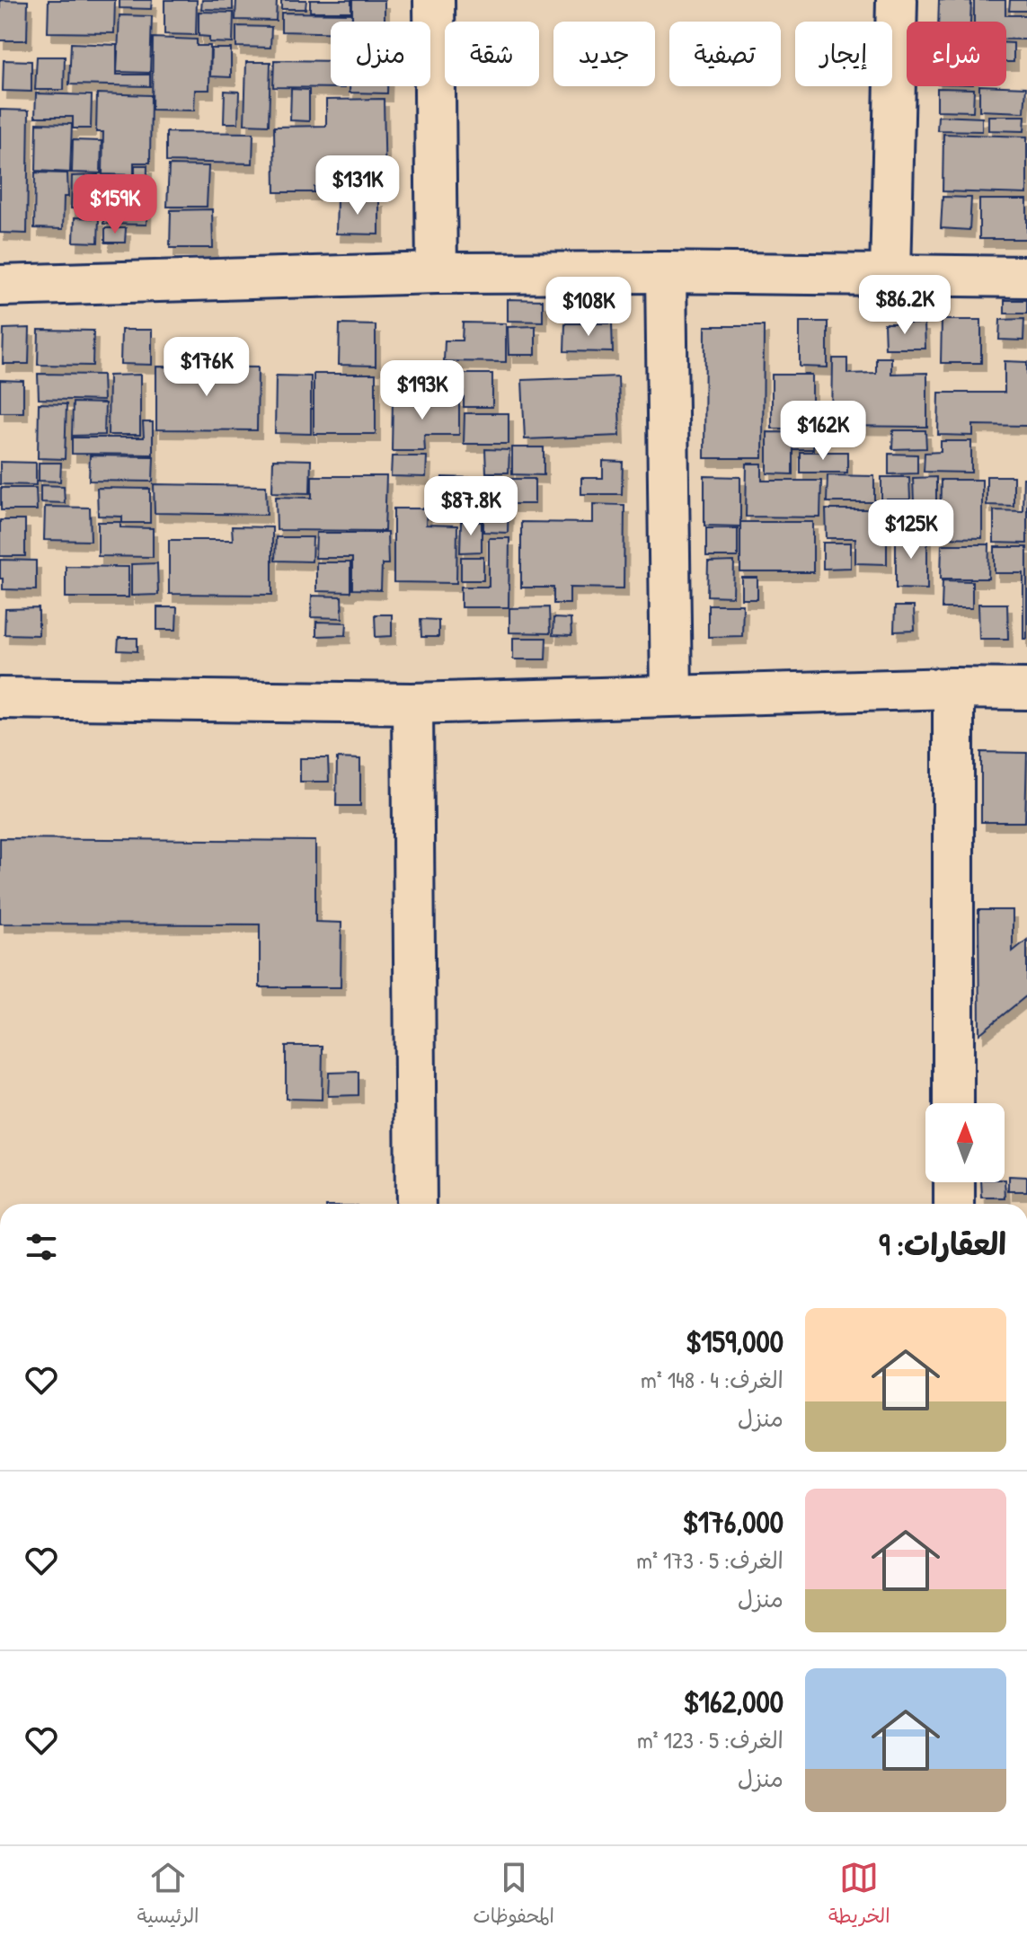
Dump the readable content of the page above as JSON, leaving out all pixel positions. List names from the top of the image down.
{
  "north": "top",
  "page": {
    "chip": [
      "شراء",
      "إيجار",
      "تصفية",
      "جديد",
      "شقة",
      "منزل"
    ],
    "price": [
      "$131K",
      "$159K",
      "$86.2K",
      "$108K",
      "$176K",
      "$193K",
      "$162K",
      "$87.8K",
      "$125K"
    ],
    "heading": "العقارات: 9",
    "list": [
      {
        "name": "$159,000",
        "note": "الغرف: 4 · 148 m² · منزل"
      },
      {
        "name": "$176,000",
        "note": "الغرف: 5 · 173 m² · منزل"
      },
      {
        "name": "$162,000",
        "note": "الغرف: 5 · 123 m² · منزل"
      }
    ],
    "tabs": ["الخريطة", "المحفوظات", "الرئيسية"]
  }
}
